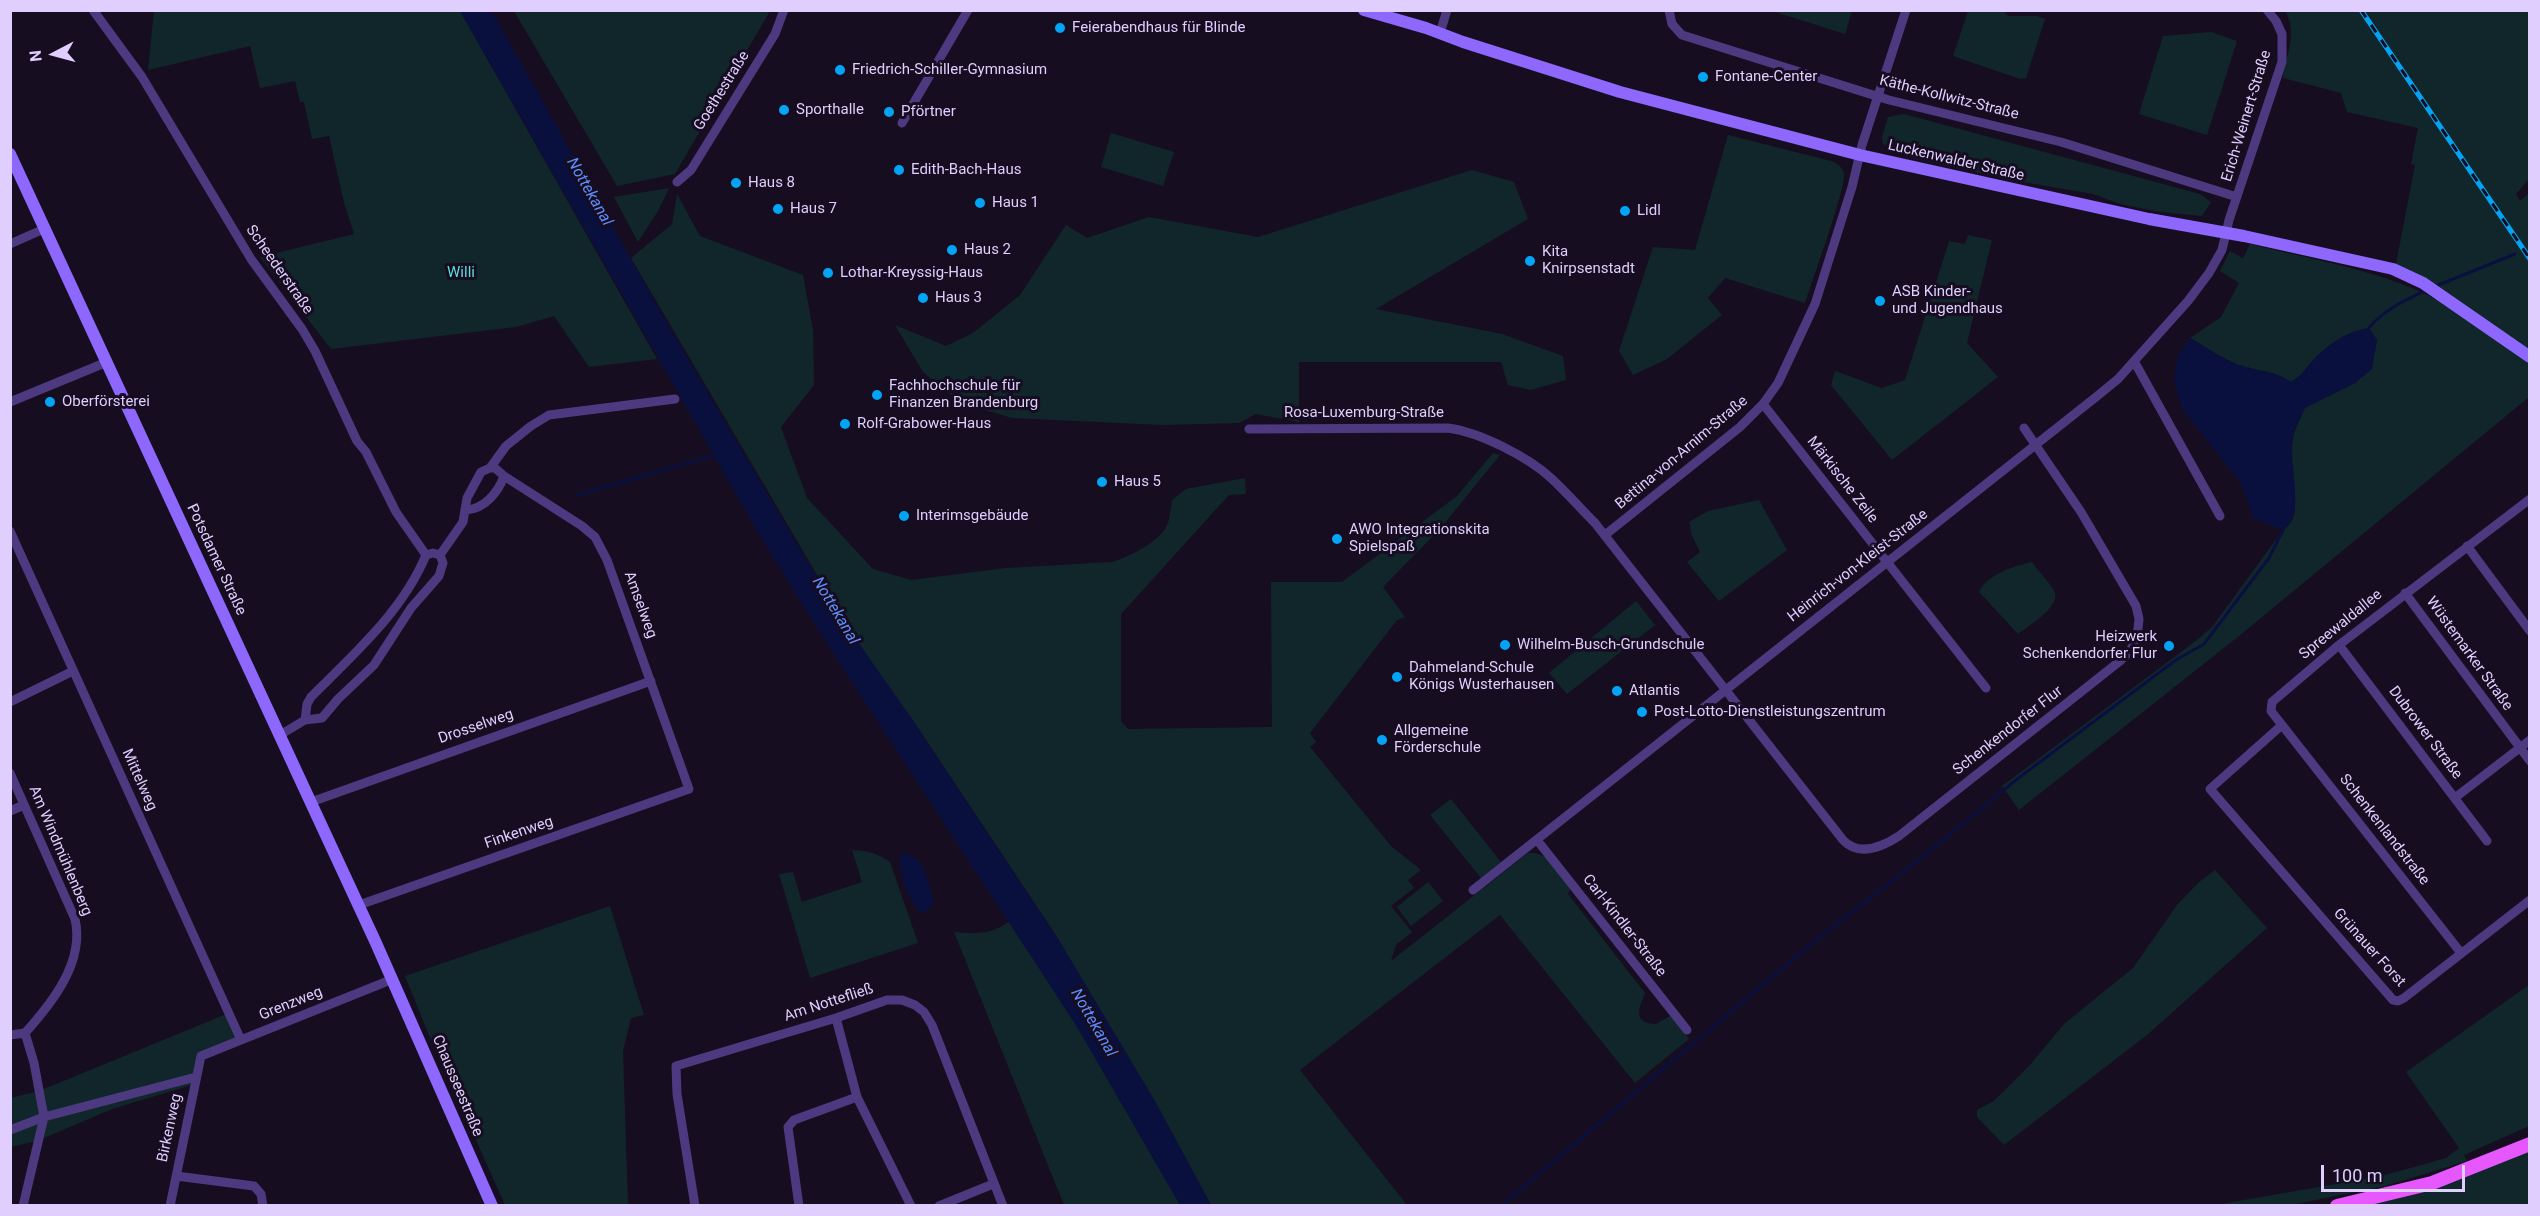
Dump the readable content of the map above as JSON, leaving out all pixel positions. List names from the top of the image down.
{
  "streets": {
    "main road": ["Luckenwalder Straße", "Potsdamer Straße", "Chausseestraße"],
    "street": [
      "Goethestraße",
      "Käthe-Kollwitz-Straße",
      "Erich-Weinert-Straße",
      "Scheederstraße",
      "Rosa-Luxemburg-Straße",
      "Bettina-von-Arnim-Straße",
      "Märkische Zeile",
      "Heinrich-von-Kleist-Straße",
      "Amselweg",
      "Spreewaldallee",
      "Wüstemarker Straße",
      "Drosselweg",
      "Schenkendorfer Flur",
      "Dubrower Straße",
      "Mittelweg",
      "Schenkenlandstraße",
      "Finkenweg",
      "Am Windmühlenberg",
      "Carl-Kindler-Straße",
      "Grünauer Forst",
      "Am Nottefließ",
      "Grenzweg",
      "Birkenweg"
    ]
  },
  "crossings": [
    ["Käthe-Kollwitz-Straße", "Erich-Weinert-Straße"],
    ["Käthe-Kollwitz-Straße", "Bettina-von-Arnim-Straße"],
    ["Erich-Weinert-Straße", "Luckenwalder Straße"],
    ["Erich-Weinert-Straße", "Heinrich-von-Kleist-Straße"],
    ["Luckenwalder Straße", "Bettina-von-Arnim-Straße"],
    ["Luckenwalder Straße", "Heinrich-von-Kleist-Straße"],
    ["Rosa-Luxemburg-Straße", "Bettina-von-Arnim-Straße"],
    ["Rosa-Luxemburg-Straße", "Heinrich-von-Kleist-Straße"],
    ["Rosa-Luxemburg-Straße", "Schenkendorfer Flur"],
    ["Bettina-von-Arnim-Straße", "Märkische Zeile"],
    ["Märkische Zeile", "Heinrich-von-Kleist-Straße"],
    ["Potsdamer Straße", "Drosselweg"],
    ["Potsdamer Straße", "Finkenweg"],
    ["Potsdamer Straße", "Grenzweg"],
    ["Potsdamer Straße", "Chausseestraße"],
    ["Heinrich-von-Kleist-Straße", "Schenkendorfer Flur"],
    ["Heinrich-von-Kleist-Straße", "Carl-Kindler-Straße"],
    ["Amselweg", "Drosselweg"],
    ["Amselweg", "Finkenweg"],
    ["Spreewaldallee", "Wüstemarker Straße"],
    ["Spreewaldallee", "Dubrower Straße"],
    ["Spreewaldallee", "Schenkenlandstraße"],
    ["Spreewaldallee", "Grünauer Forst"],
    ["Mittelweg", "Grenzweg"],
    ["Schenkenlandstraße", "Grünauer Forst"],
    ["Grenzweg", "Chausseestraße"],
    ["Grenzweg", "Birkenweg"]
  ],
  "water": ["Nottekanal"],
  "parks": ["Willi"],
  "places": [
    "Feierabendhaus für Blinde",
    "Friedrich-Schiller-Gymnasium",
    "Fontane-Center",
    "Sporthalle",
    "Pförtner",
    "Edith-Bach-Haus",
    "Haus 8",
    "Haus 1",
    "Haus 7",
    "Lidl",
    "Haus 2",
    "Kita Knirpsenstadt",
    "Lothar-Kreyssig-Haus",
    "Haus 3",
    "ASB Kinder- und Jugendhaus",
    "Fachhochschule für Finanzen Brandenburg",
    "Oberförsterei",
    "Rolf-Grabower-Haus",
    "Haus 5",
    "Interimsgebäude",
    "AWO Integrationskita Spielspaß",
    "Wilhelm-Busch-Grundschule",
    "Heizwerk Schenkendorfer Flur",
    "Dahmeland-Schule Königs Wusterhausen",
    "Atlantis",
    "Post-Lotto-Dienstleistungszentrum",
    "Allgemeine Förderschule"
  ],
  "scale_bar": "100 m",
  "north": "left"
}
